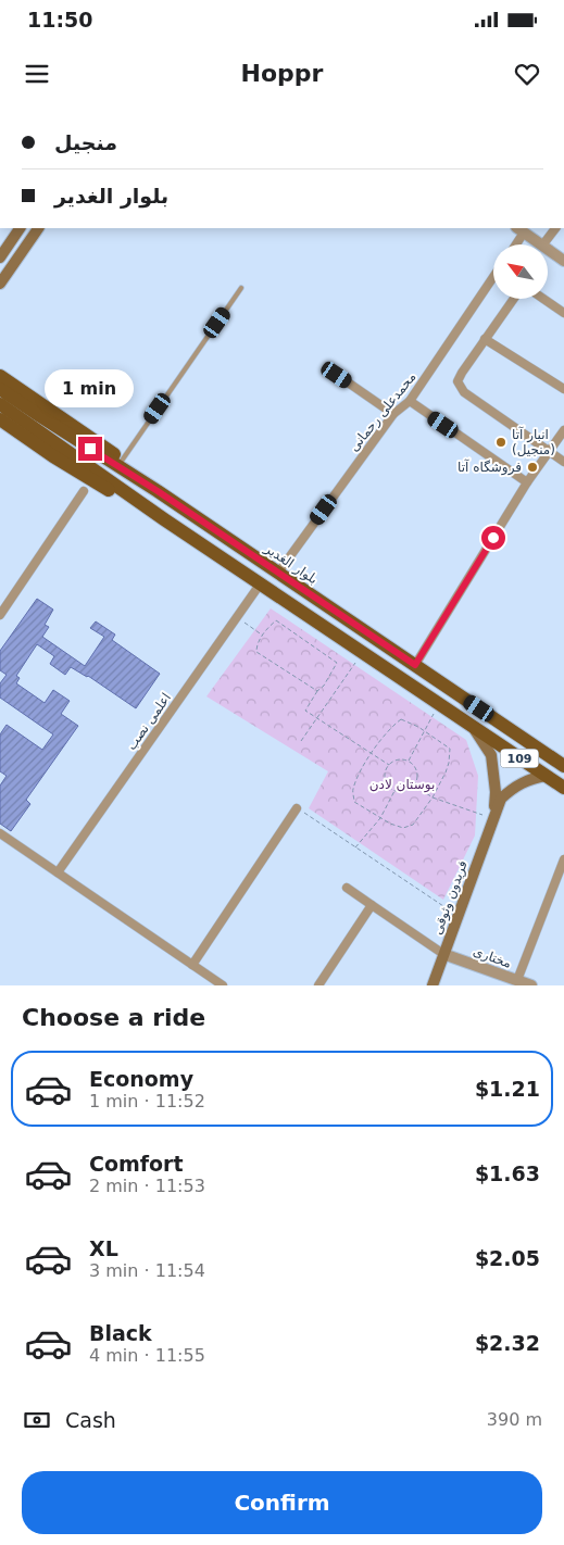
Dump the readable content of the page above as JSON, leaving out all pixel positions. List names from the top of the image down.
{
  "streets": {
    "main road": ["بلوار الغدیر", "109", "فریدون وثوقی"],
    "street": ["محمدعلی رحمانی", "اعلمی نصب", "مختاری"]
  },
  "crossings": [
    ["محمدعلی رحمانی", "بلوار الغدیر"],
    ["اعلمی نصب", "109"],
    ["فریدون وثوقی", "مختاری"]
  ],
  "parks": ["بوستان لادن"],
  "places": ["انبار آتا (منجیل)", "فروشگاه آتا"],
  "north": "top left",
  "page": {
    "status": "11:50",
    "header": "Hoppr",
    "banner": ["منجیل", "بلوار الغدیر"],
    "bubble": "1 min",
    "heading": "Choose a ride",
    "list": [
      {
        "name": "Economy",
        "note": "1 min · 11:52",
        "value": "$1.21"
      },
      {
        "name": "Comfort",
        "note": "2 min · 11:53",
        "value": "$1.63"
      },
      {
        "name": "XL",
        "note": "3 min · 11:54",
        "value": "$2.05"
      },
      {
        "name": "Black",
        "note": "4 min · 11:55",
        "value": "$2.32"
      }
    ],
    "pay": ["Cash", "390 m"],
    "buttons": "Confirm"
  }
}
